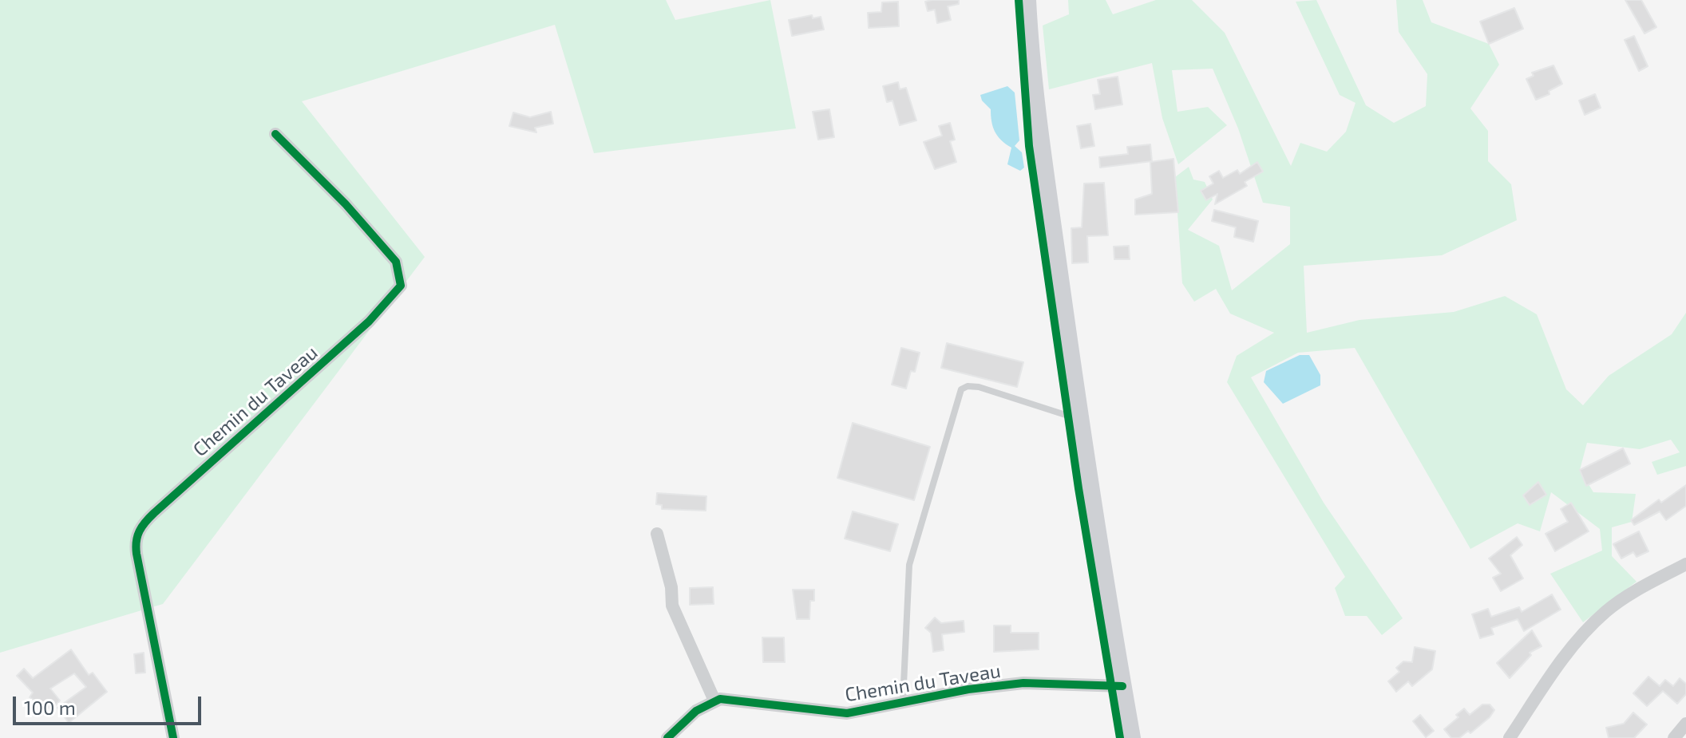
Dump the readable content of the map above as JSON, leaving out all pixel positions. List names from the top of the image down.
{
  "streets": {
    "street": ["Chemin du Taveau"]
  },
  "scale_bar": "100 m"
}
